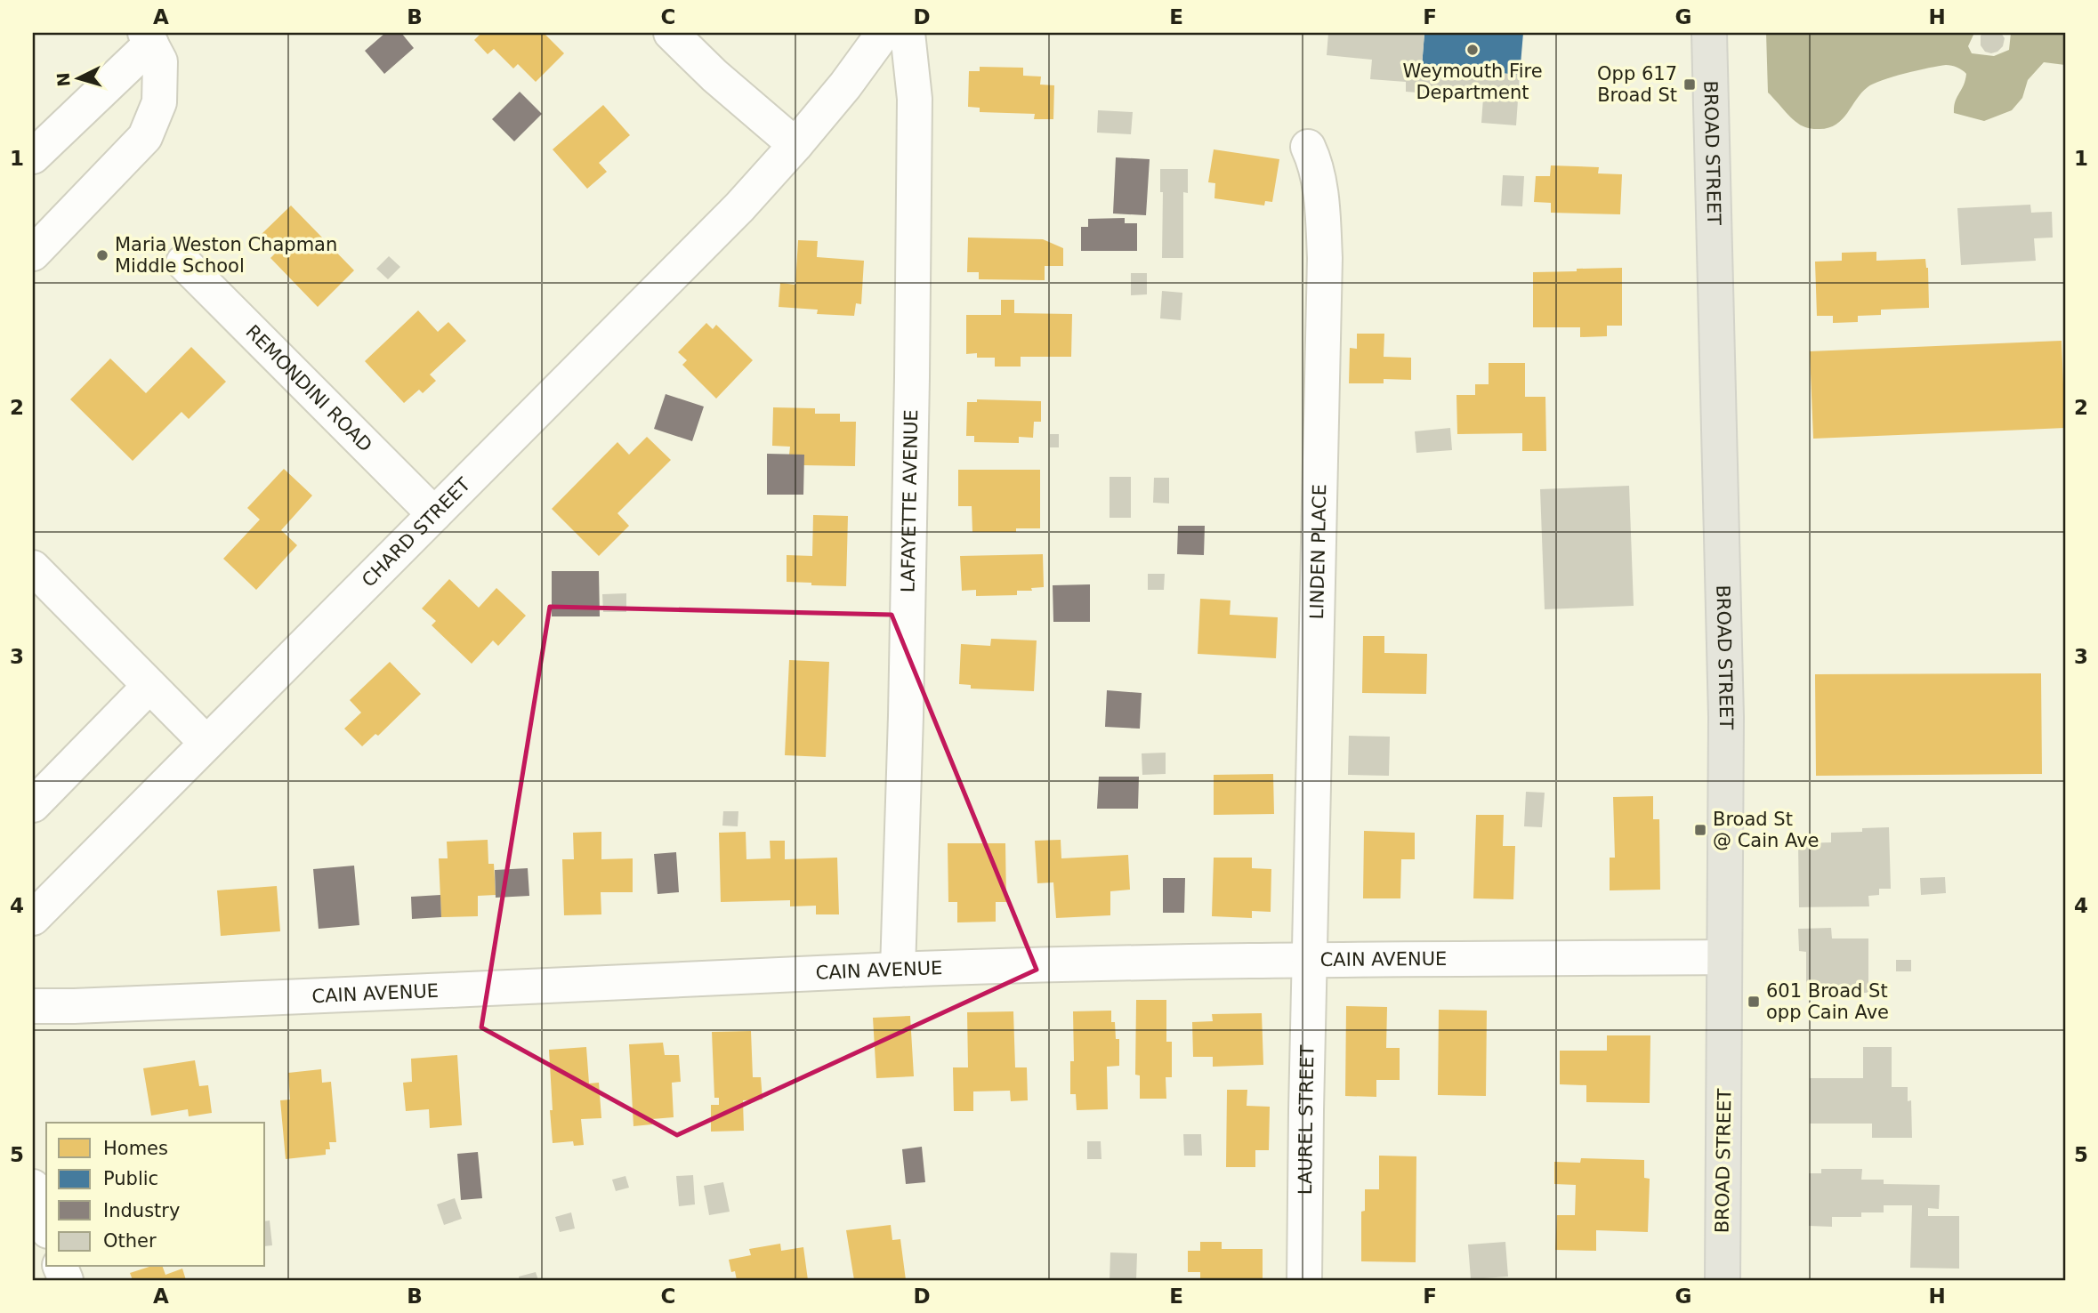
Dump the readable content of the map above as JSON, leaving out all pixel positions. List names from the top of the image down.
{
  "streets": {
    "main road": ["BROAD STREET"],
    "street": [
      "REMONDINI ROAD",
      "LAFAYETTE AVENUE",
      "CHARD STREET",
      "LINDEN PLACE",
      "CAIN AVENUE",
      "LAUREL STREET"
    ]
  },
  "crossings": [
    ["BROAD STREET", "CAIN AVENUE"],
    ["REMONDINI ROAD", "CHARD STREET"],
    ["LAFAYETTE AVENUE", "CAIN AVENUE"],
    ["LINDEN PLACE", "CAIN AVENUE"],
    ["LINDEN PLACE", "LAUREL STREET"],
    ["CAIN AVENUE", "LAUREL STREET"]
  ],
  "places": {
    "other": ["Weymouth Fire Department", "Maria Weston Chapman Middle School"],
    "transit": ["Opp 617 Broad St", "Broad St @ Cain Ave", "601 Broad St opp Cain Ave"]
  },
  "legend": [
    "Homes",
    "Public",
    "Industry",
    "Other"
  ],
  "north": "left",
  "grid": {
    "columns": [
      "A",
      "B",
      "C",
      "D",
      "E",
      "F",
      "G",
      "H"
    ],
    "rows": [
      "1",
      "2",
      "3",
      "4",
      "5"
    ]
  }
}
